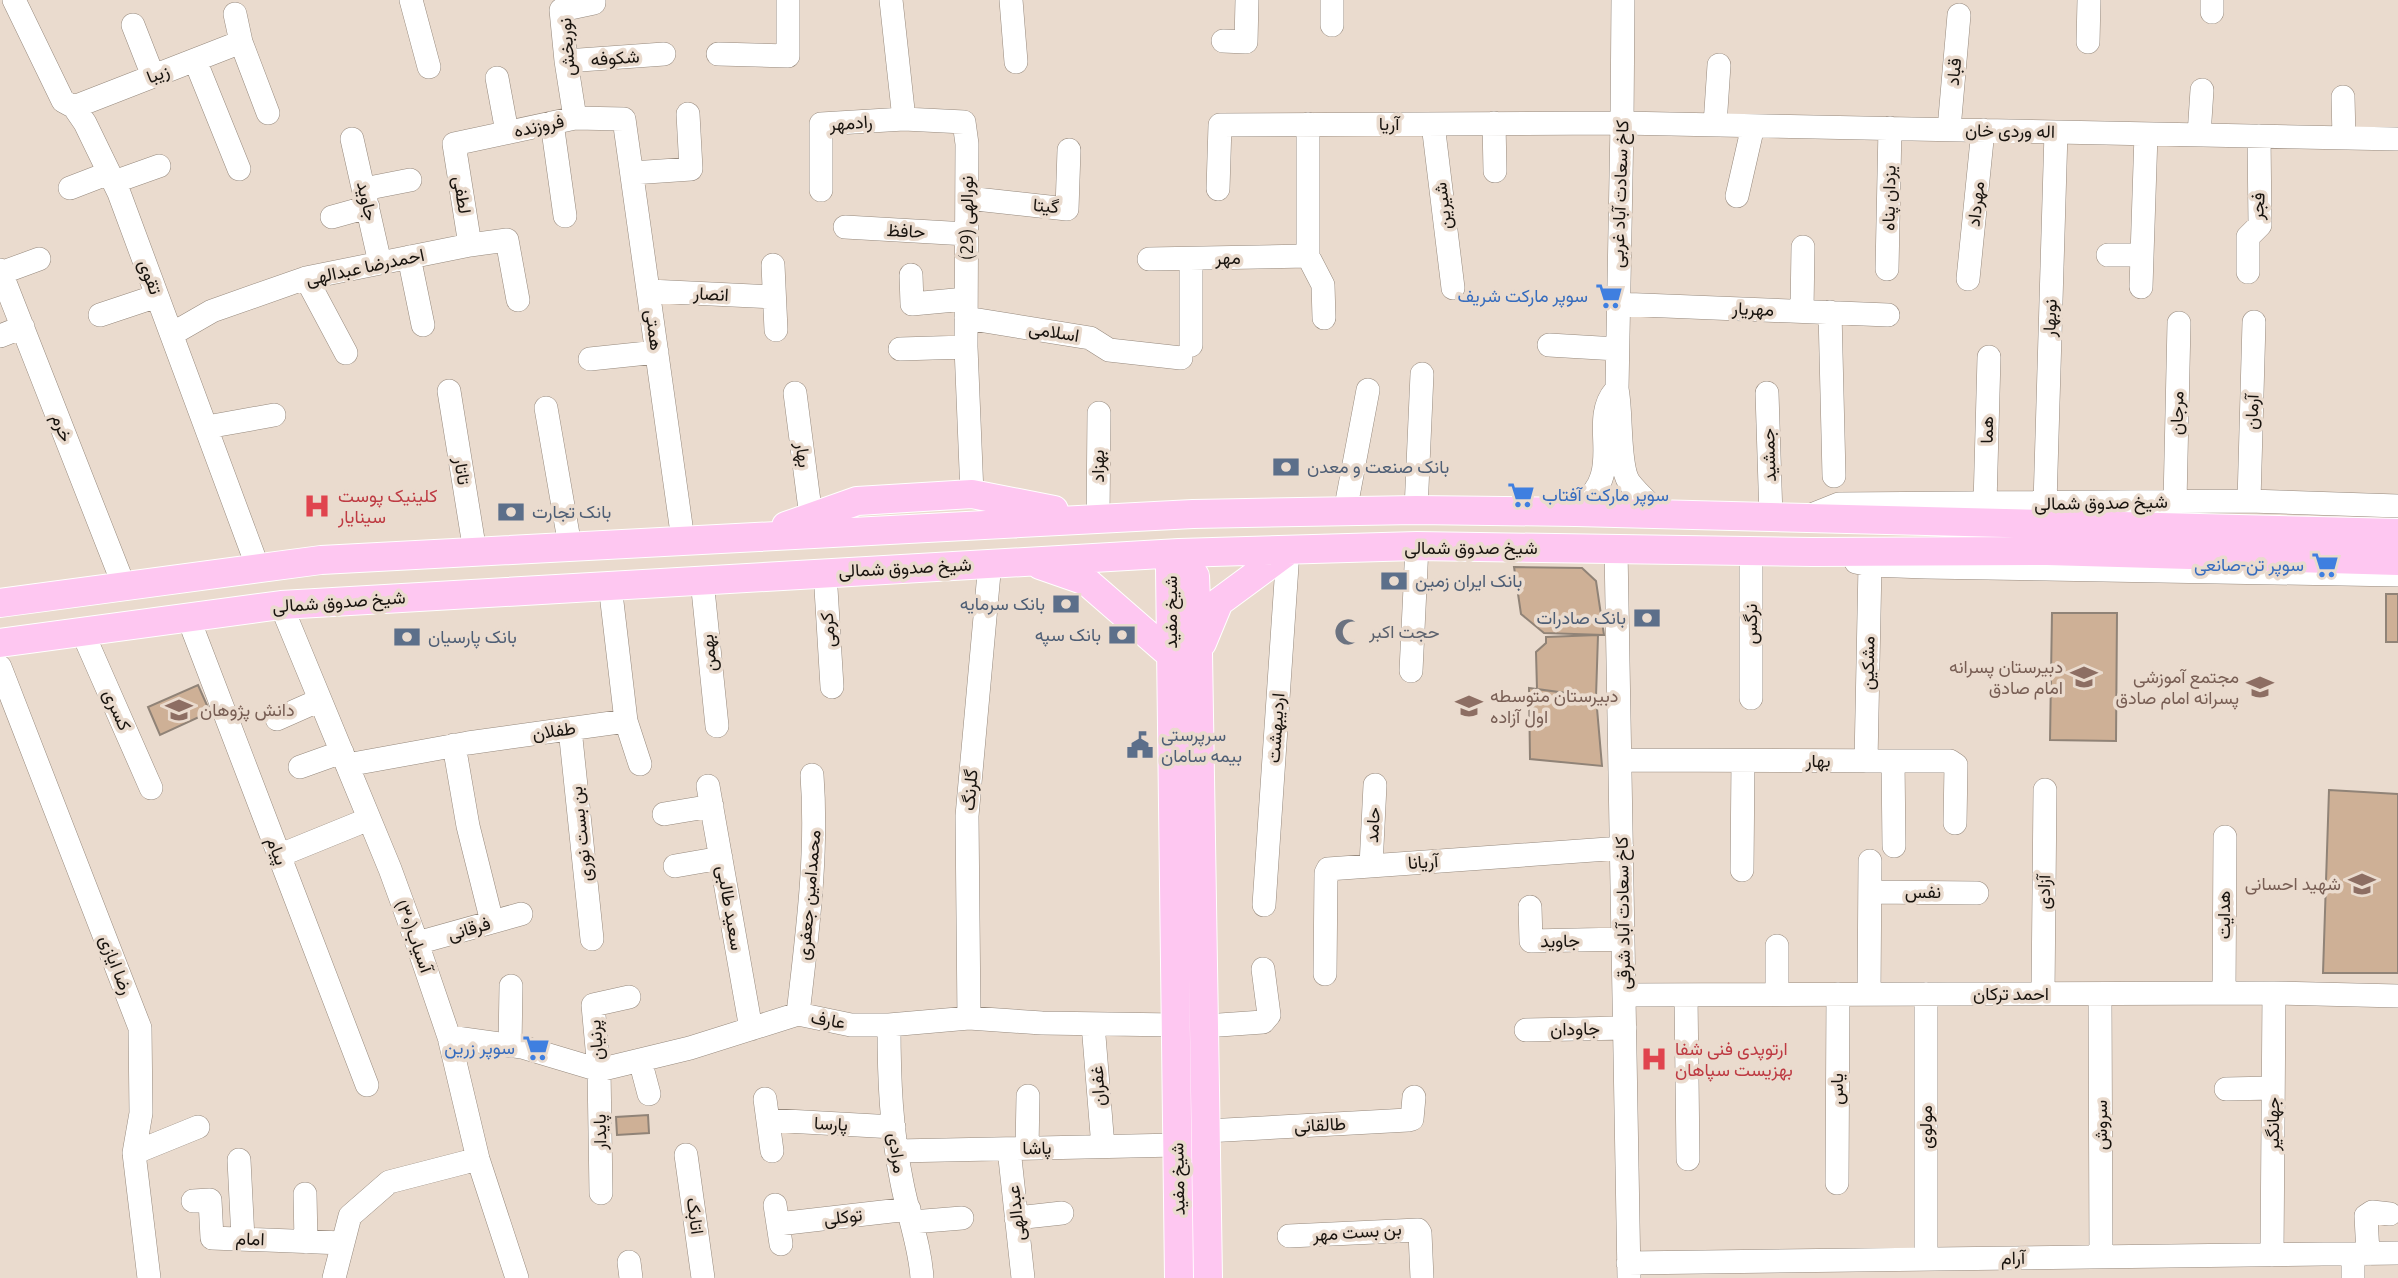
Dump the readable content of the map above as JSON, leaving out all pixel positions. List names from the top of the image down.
{
  "streets": {
    "main road": ["شیخ صدوق شمالی", "شیخ مفید"],
    "street": [
      "نوربخش",
      "شکوفه",
      "قباد",
      "زیبا",
      "رادمهر",
      "آریا",
      "فروزنده",
      "اله وردی خان",
      "کاخ سعادت آباد غربی",
      "لطفی",
      "یزدان پناه",
      "جاوید",
      "مهرداد",
      "گیتا",
      "شیرین",
      "فجر",
      "نورالهی (29)",
      "حافظ",
      "مهر",
      "احمدرضا عبدالهی",
      "تقوی",
      "انصار",
      "مهریار",
      "نوبهار",
      "همتی",
      "اسلامی",
      "آرمان",
      "مرجان",
      "خرم",
      "هما",
      "بهار",
      "جمشید",
      "بهزاد",
      "تاتار",
      "نرگس",
      "کرمی",
      "بهمن",
      "مشکین",
      "کسری",
      "اردیبهشت",
      "طفلان",
      "گلرنگ",
      "حامد",
      "بن بست نوری",
      "پیام",
      "آریانا",
      "نفس",
      "آزادی",
      "محمدامین جعفری",
      "سعید طالبی",
      "کاخ سعادت آباد شرقی",
      "هدایت",
      "فرقانی",
      "آسیاب(۳۰)",
      "رضا ایازی",
      "احمد ترکان",
      "عارف",
      "جاودان",
      "پرنیان",
      "غفران",
      "یاس",
      "پارسا",
      "جهانگیر",
      "طالقانی",
      "سروش",
      "مولوی",
      "پایدار",
      "پاشا",
      "مرادی",
      "عبدالهی",
      "اتابک",
      "توکلی",
      "بن بست مهر",
      "امام",
      "آرام"
    ]
  },
  "crossings": [
    ["نوربخش", "شکوفه"],
    ["نوربخش", "فروزنده"],
    ["قباد", "اله وردی خان"],
    ["زیبا", "تقوی"],
    ["رادمهر", "نورالهی (29)"],
    ["آریا", "اله وردی خان"],
    ["آریا", "کاخ سعادت آباد غربی"],
    ["آریا", "شیرین"],
    ["فروزنده", "لطفی"],
    ["فروزنده", "همتی"],
    ["اله وردی خان", "کاخ سعادت آباد غربی"],
    ["اله وردی خان", "یزدان پناه"],
    ["اله وردی خان", "مهرداد"],
    ["اله وردی خان", "فجر"],
    ["اله وردی خان", "نوبهار"],
    ["کاخ سعادت آباد غربی", "مهریار"],
    ["لطفی", "احمدرضا عبدالهی"],
    ["جاوید", "احمدرضا عبدالهی"],
    ["جاوید", "کاخ سعادت آباد شرقی"],
    ["گیتا", "نورالهی (29)"],
    ["نورالهی (29)", "حافظ"],
    ["نورالهی (29)", "اسلامی"],
    ["مهر", "اسلامی"],
    ["احمدرضا عبدالهی", "تقوی"],
    ["تقوی", "شیخ صدوق شمالی"],
    ["انصار", "همتی"],
    ["نوبهار", "شیخ صدوق شمالی"],
    ["همتی", "شیخ صدوق شمالی"],
    ["آرمان", "شیخ صدوق شمالی"],
    ["مرجان", "شیخ صدوق شمالی"],
    ["خرم", "شیخ صدوق شمالی"],
    ["هما", "شیخ صدوق شمالی"],
    ["بهار", "مشکین"],
    ["بهار", "کاخ سعادت آباد شرقی"],
    ["جمشید", "شیخ صدوق شمالی"],
    ["بهزاد", "شیخ صدوق شمالی"],
    ["تاتار", "شیخ صدوق شمالی"],
    ["شیخ صدوق شمالی", "شیخ مفید"],
    ["شیخ صدوق شمالی", "نرگس"],
    ["شیخ صدوق شمالی", "کرمی"],
    ["شیخ صدوق شمالی", "بهمن"],
    ["شیخ صدوق شمالی", "مشکین"],
    ["شیخ صدوق شمالی", "کسری"],
    ["شیخ صدوق شمالی", "اردیبهشت"],
    ["شیخ صدوق شمالی", "گلرنگ"],
    ["شیخ صدوق شمالی", "پیام"],
    ["شیخ صدوق شمالی", "کاخ سعادت آباد شرقی"],
    ["شیخ صدوق شمالی", "آسیاب(۳۰)"],
    ["شیخ مفید", "عارف"],
    ["شیخ مفید", "طالقانی"],
    ["شیخ مفید", "پاشا"],
    ["طفلان", "بن بست نوری"],
    ["طفلان", "آسیاب(۳۰)"],
    ["گلرنگ", "عارف"],
    ["حامد", "آریانا"],
    ["آریانا", "کاخ سعادت آباد شرقی"],
    ["آزادی", "احمد ترکان"],
    ["محمدامین جعفری", "عارف"],
    ["سعید طالبی", "عارف"],
    ["کاخ سعادت آباد شرقی", "احمد ترکان"],
    ["کاخ سعادت آباد شرقی", "جاودان"],
    ["کاخ سعادت آباد شرقی", "آرام"],
    ["هدایت", "احمد ترکان"],
    ["فرقانی", "آسیاب(۳۰)"],
    ["آسیاب(۳۰)", "عارف"],
    ["احمد ترکان", "یاس"],
    ["احمد ترکان", "جهانگیر"],
    ["احمد ترکان", "سروش"],
    ["احمد ترکان", "مولوی"],
    ["عارف", "پرنیان"],
    ["عارف", "غفران"],
    ["عارف", "پایدار"],
    ["عارف", "مرادی"],
    ["پرنیان", "پایدار"],
    ["غفران", "پاشا"],
    ["پارسا", "مرادی"],
    ["جهانگیر", "آرام"],
    ["سروش", "آرام"],
    ["مولوی", "آرام"],
    ["پاشا", "مرادی"],
    ["پاشا", "عبدالهی"],
    ["مرادی", "توکلی"]
  ],
  "places": {
    "supermarket": [
      "سوپر مارکت شریف",
      "سوپر مارکت آفتاب",
      "سوپر تن-صانعی",
      "سوپر زرین"
    ],
    "bank": [
      "بانک صنعت و معدن",
      "بانک تجارت",
      "بانک ایران زمین",
      "بانک سرمایه",
      "بانک صادرات",
      "بانک سپه",
      "بانک پارسیان"
    ],
    "hospital": ["کلینیک پوست سینایار", "ارتوپدی فنی شفا بهزیست سپاهان"],
    "mosque": ["حجت اکبر"],
    "school or university": [
      "دبیرستان پسرانه امام صادق",
      "مجتمع آموزشی پسرانه امام صادق",
      "دبیرستان متوسطه اول آزاده",
      "دانش پژوهان",
      "شهید احسانی"
    ],
    "public building": ["سرپرستی بیمه سامان"]
  }
}
